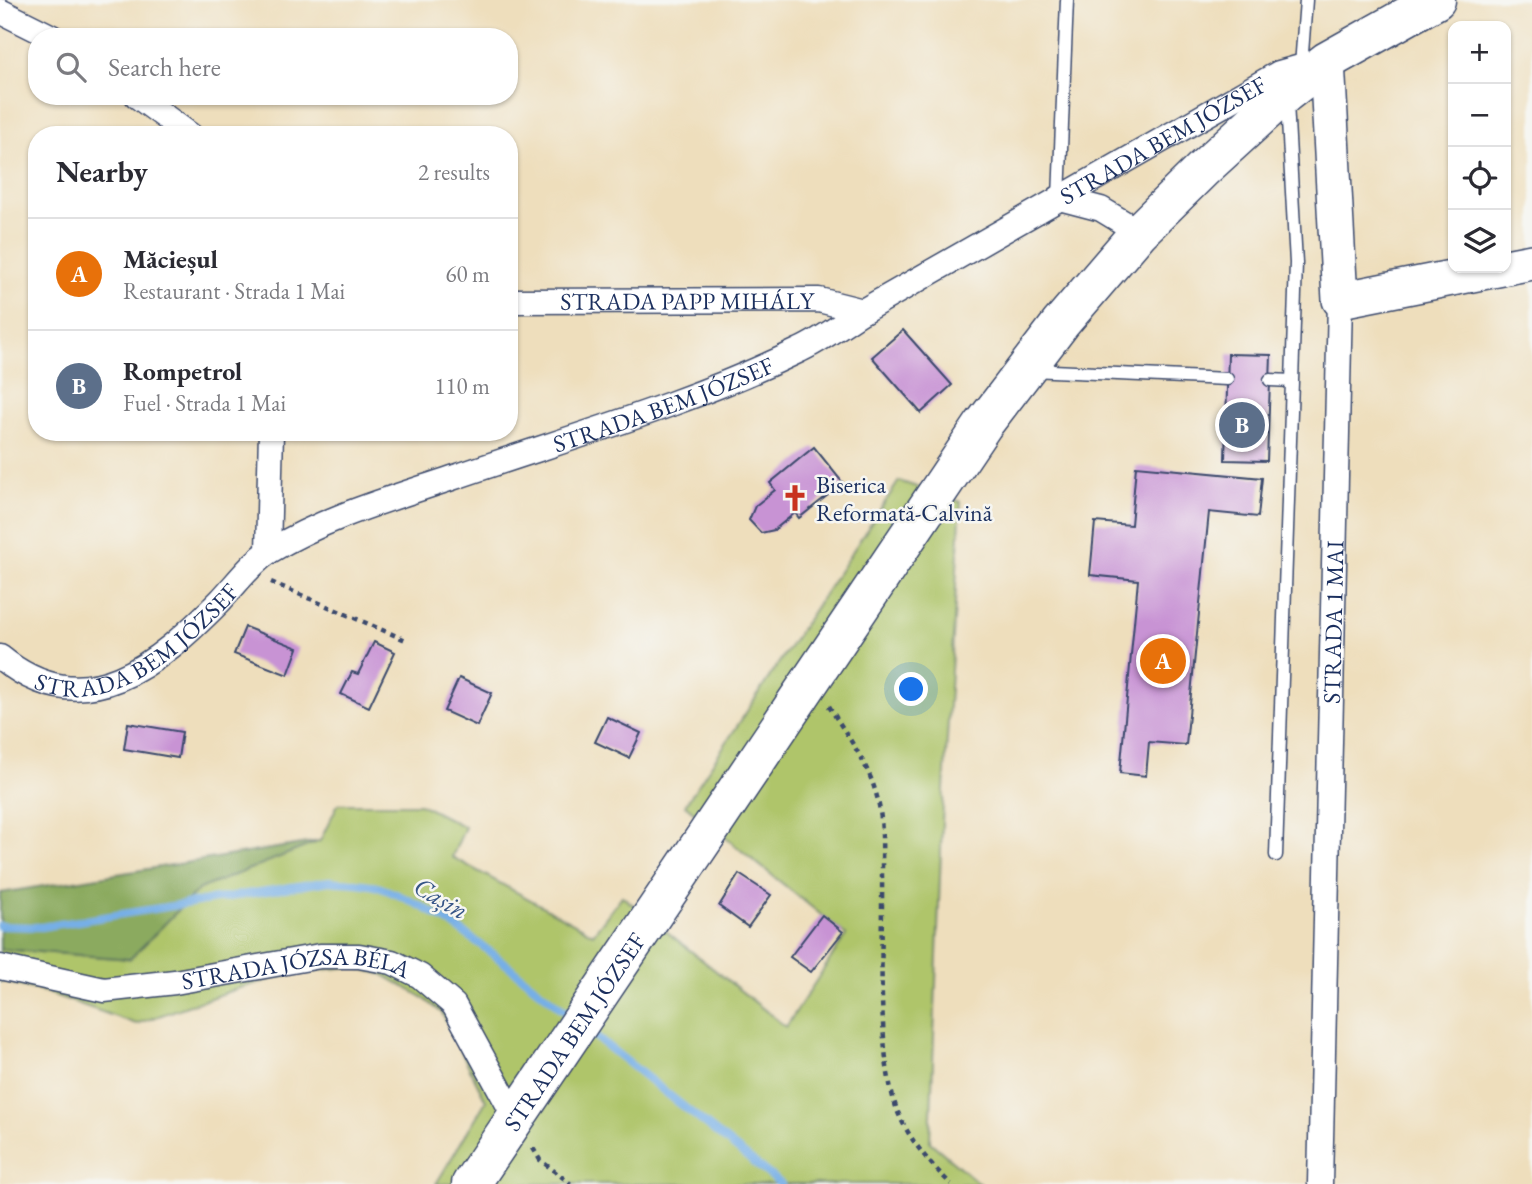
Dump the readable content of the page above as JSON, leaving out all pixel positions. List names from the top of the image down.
{
  "streets": {
    "highway": ["STRADA BEM JÓZSEF"],
    "street": ["STRADA PAPP MIHÁLY", "STRADA 1 MAI", "STRADA JÓZSA BÉLA"]
  },
  "crossings": [
    ["STRADA BEM JÓZSEF", "STRADA PAPP MIHÁLY"],
    ["STRADA BEM JÓZSEF", "STRADA 1 MAI"],
    ["STRADA BEM JÓZSEF", "STRADA JÓZSA BÉLA"]
  ],
  "water": ["Cașin"],
  "places": {
    "church": ["Biserica Reformată-Calvină"]
  },
  "page": {
    "map_buttons": ["+", "−"],
    "search": "Search here",
    "heading": ["Nearby", "2 results"],
    "list": [
      {
        "mark": "A",
        "name": "Măcieșul",
        "note": "Restaurant · Strada 1 Mai",
        "value": "60 m"
      },
      {
        "mark": "B",
        "name": "Rompetrol",
        "note": "Fuel · Strada 1 Mai",
        "value": "110 m"
      }
    ],
    "pins": ["B", "A"]
  }
}
